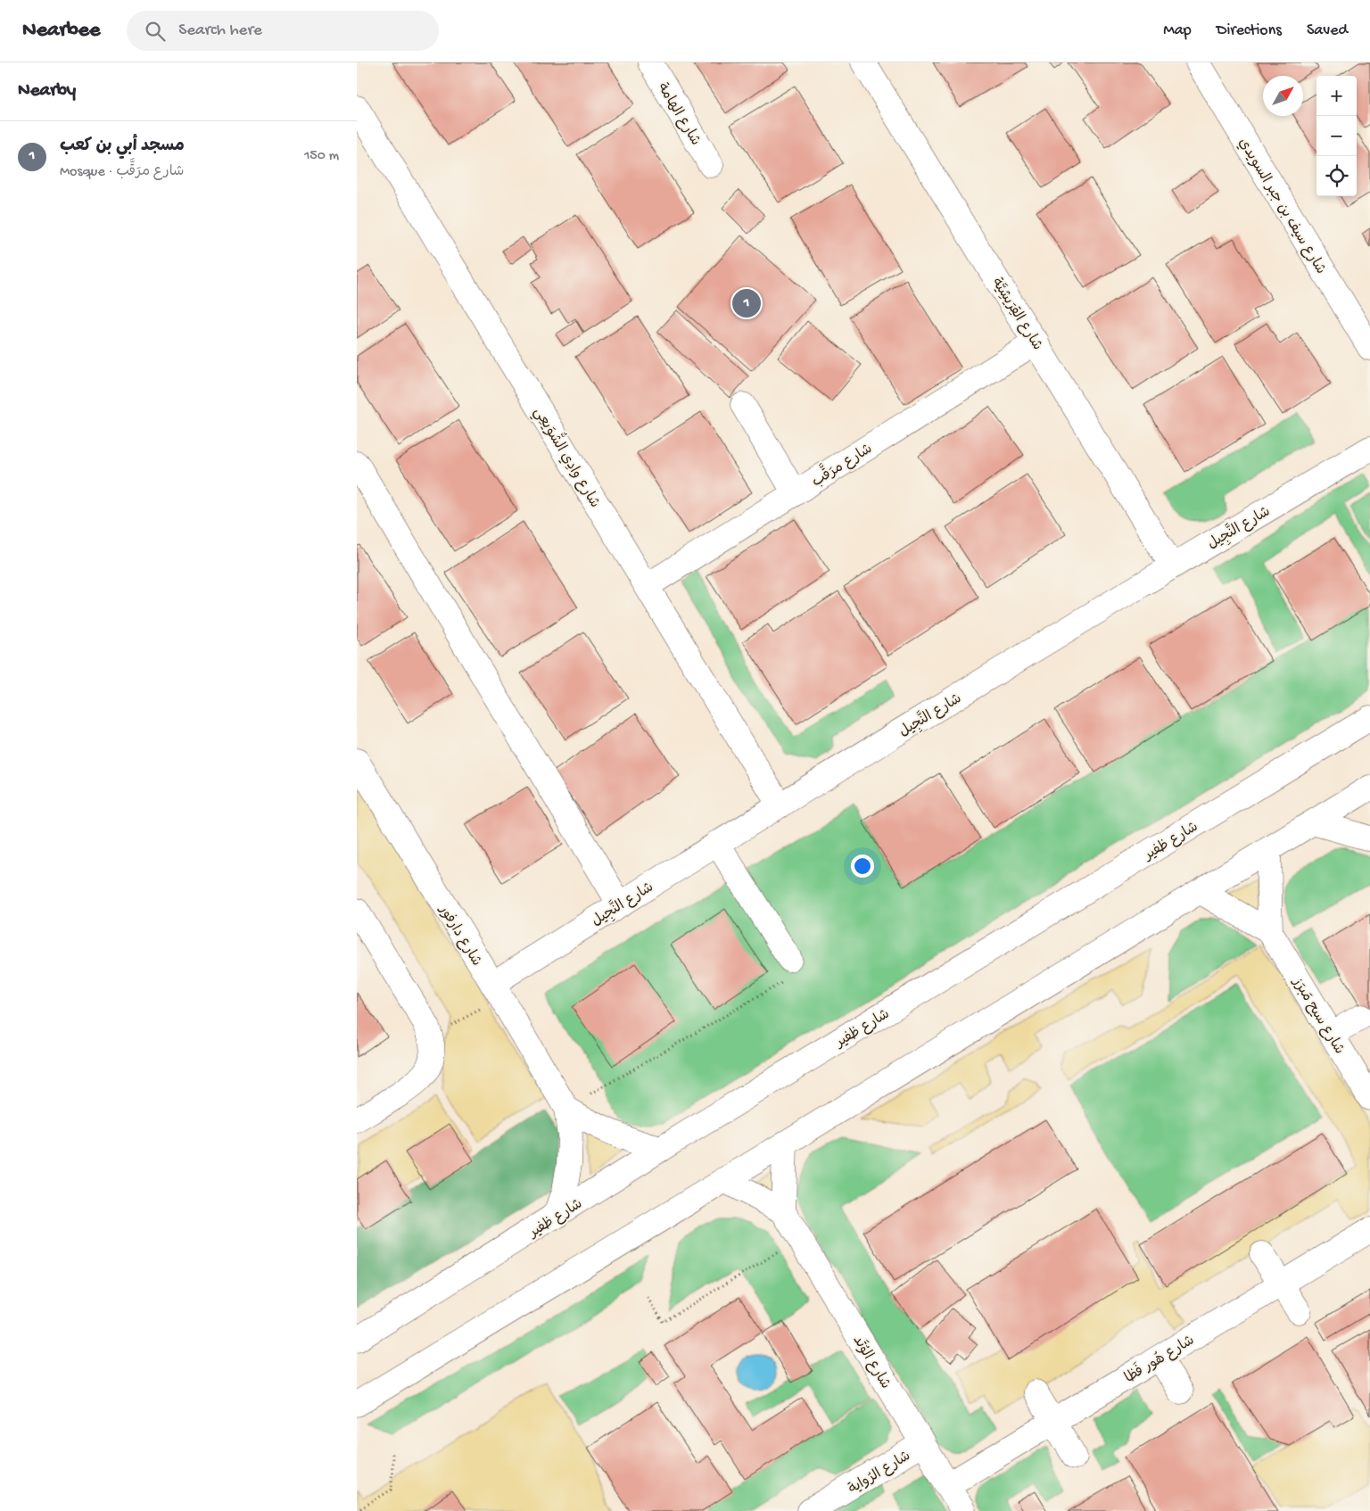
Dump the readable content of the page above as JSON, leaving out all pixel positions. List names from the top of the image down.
{
  "streets": {
    "street": [
      "شارع الهامة",
      "شارع سيف بن جبر السويدي",
      "شارع القِرَيشِيَّة",
      "شارع وادِي الشُّوَيعِي",
      "شارع مرَقَّب",
      "شارع النَّجِيل",
      "شارع ظفير",
      "شارع دارفور",
      "شارع سيح مَبرَز",
      "شارع هُور فَظا",
      "شارع الوُتَد",
      "شارع الرُواية"
    ]
  },
  "crossings": [
    ["شارع القِرَيشِيَّة", "شارع مرَقَّب"],
    ["شارع القِرَيشِيَّة", "شارع النَّجِيل"],
    ["شارع وادِي الشُّوَيعِي", "شارع مرَقَّب"],
    ["شارع وادِي الشُّوَيعِي", "شارع النَّجِيل"],
    ["شارع النَّجِيل", "شارع دارفور"],
    ["شارع ظفير", "شارع دارفور"],
    ["شارع هُور فَظا", "شارع الوُتَد"],
    ["شارع الوُتَد", "شارع الرُواية"]
  ],
  "north": "top right",
  "page": {
    "header": "Nearbee",
    "search": "Search here",
    "nav": ["Map", "Directions", "Saved"],
    "heading": "Nearby",
    "map_buttons": ["+", "−"],
    "list": [
      {
        "mark": "1",
        "name": "مسجد أبي بن كعب",
        "note": "Mosque · شارع مرَقَّب",
        "value": "150 m"
      }
    ],
    "pins": "1"
  }
}
